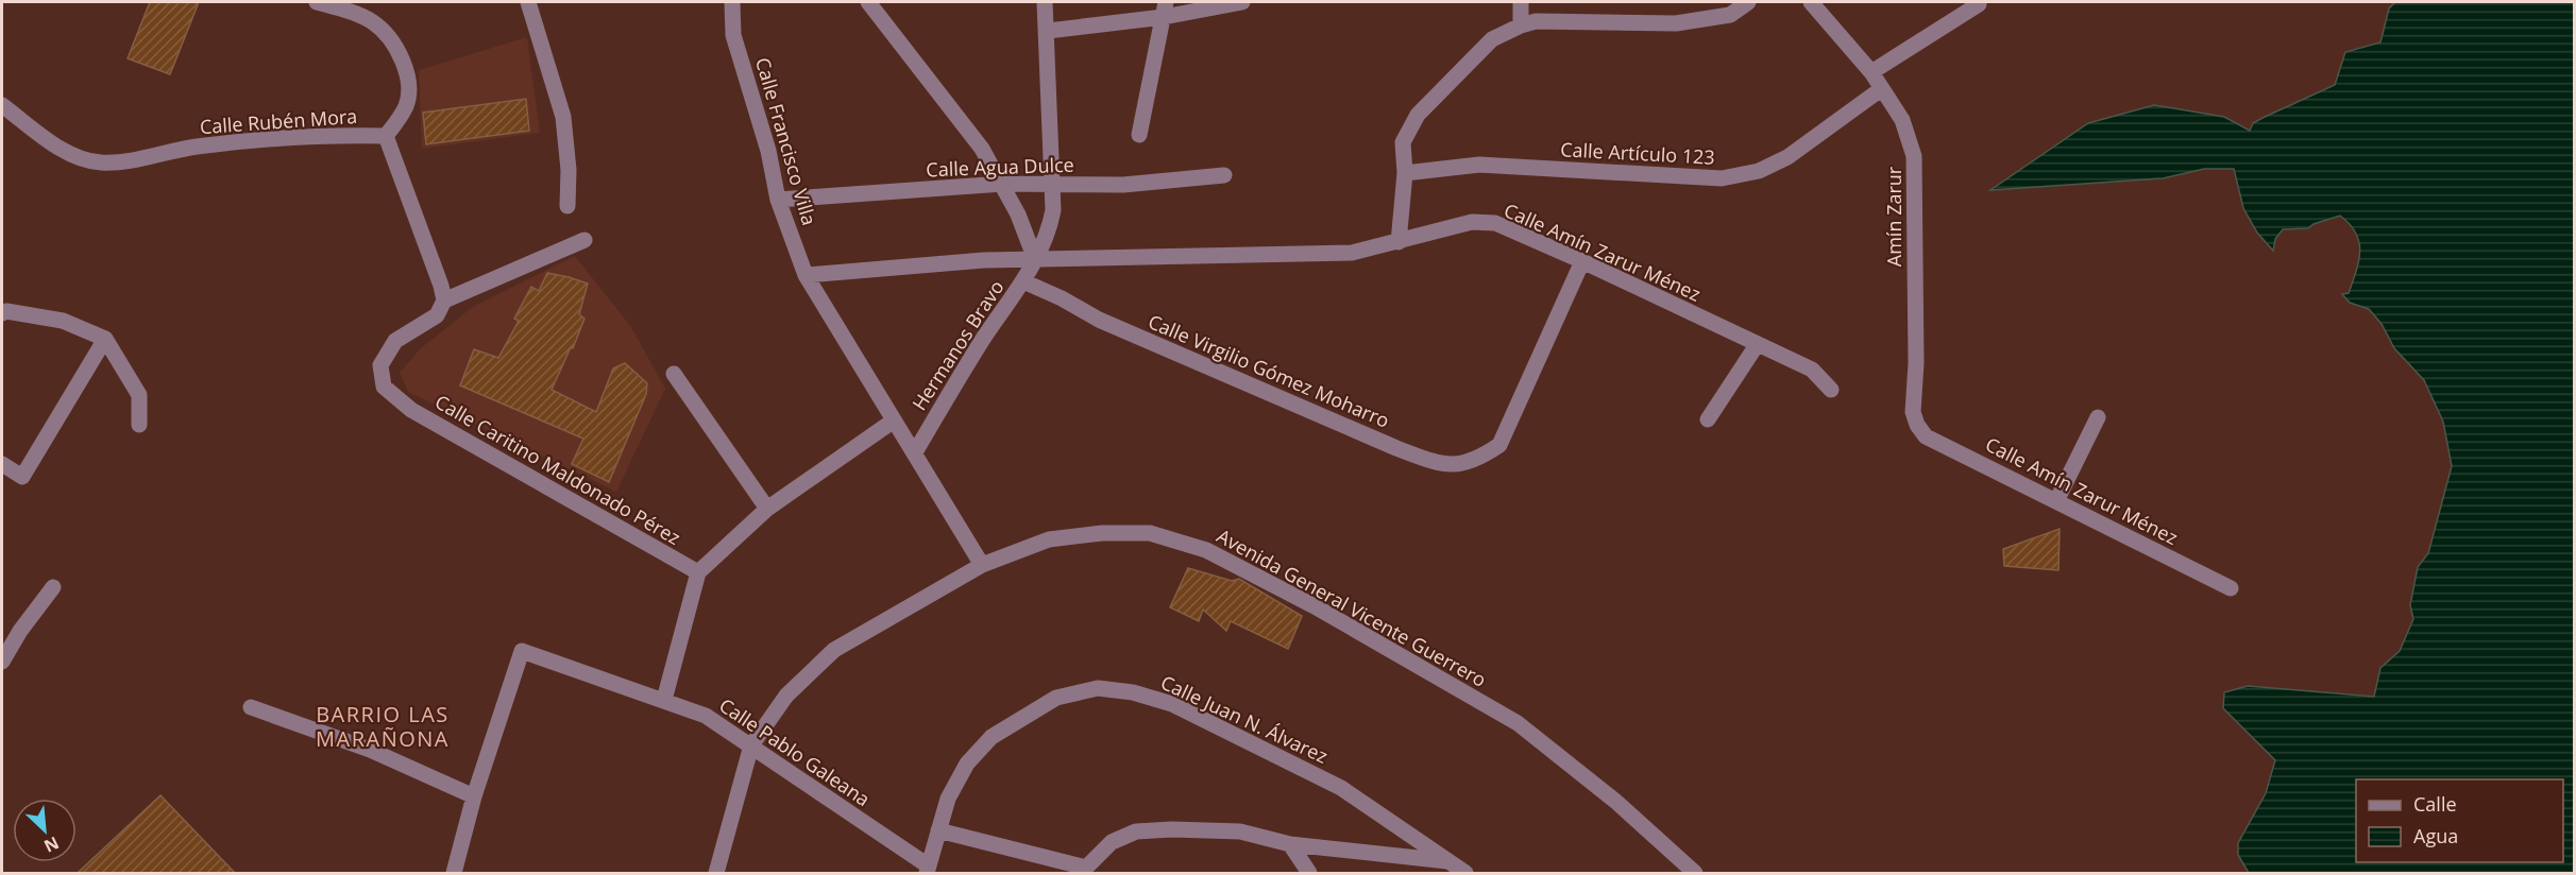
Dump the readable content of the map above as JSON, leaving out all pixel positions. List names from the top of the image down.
{
  "streets": {
    "street": [
      "Calle Rubén Mora",
      "Calle Francisco Villa",
      "Calle Artículo 123",
      "Calle Agua Dulce",
      "Amín Zarur",
      "Calle Amín Zarur Ménez",
      "Hermanos Bravo",
      "Calle Virgilio Gómez Moharro",
      "Calle Caritino Maldonado Pérez",
      "Avenida General Vicente Guerrero",
      "Calle Juan N. Álvarez",
      "Calle Pablo Galeana"
    ]
  },
  "crossings": [
    ["Calle Francisco Villa", "Calle Agua Dulce"],
    ["Calle Francisco Villa", "Calle Amín Zarur Ménez"],
    ["Calle Francisco Villa", "Hermanos Bravo"],
    ["Calle Francisco Villa", "Avenida General Vicente Guerrero"],
    ["Calle Artículo 123", "Amín Zarur"],
    ["Calle Agua Dulce", "Hermanos Bravo"],
    ["Amín Zarur", "Calle Amín Zarur Ménez"],
    ["Calle Amín Zarur Ménez", "Hermanos Bravo"],
    ["Calle Amín Zarur Ménez", "Calle Virgilio Gómez Moharro"],
    ["Hermanos Bravo", "Calle Virgilio Gómez Moharro"],
    ["Avenida General Vicente Guerrero", "Calle Pablo Galeana"],
    ["Calle Juan N. Álvarez", "Calle Pablo Galeana"]
  ],
  "districts": ["BARRIO LAS MARAÑONA"],
  "legend": ["Calle", "Agua"],
  "north": "bottom right"
}
